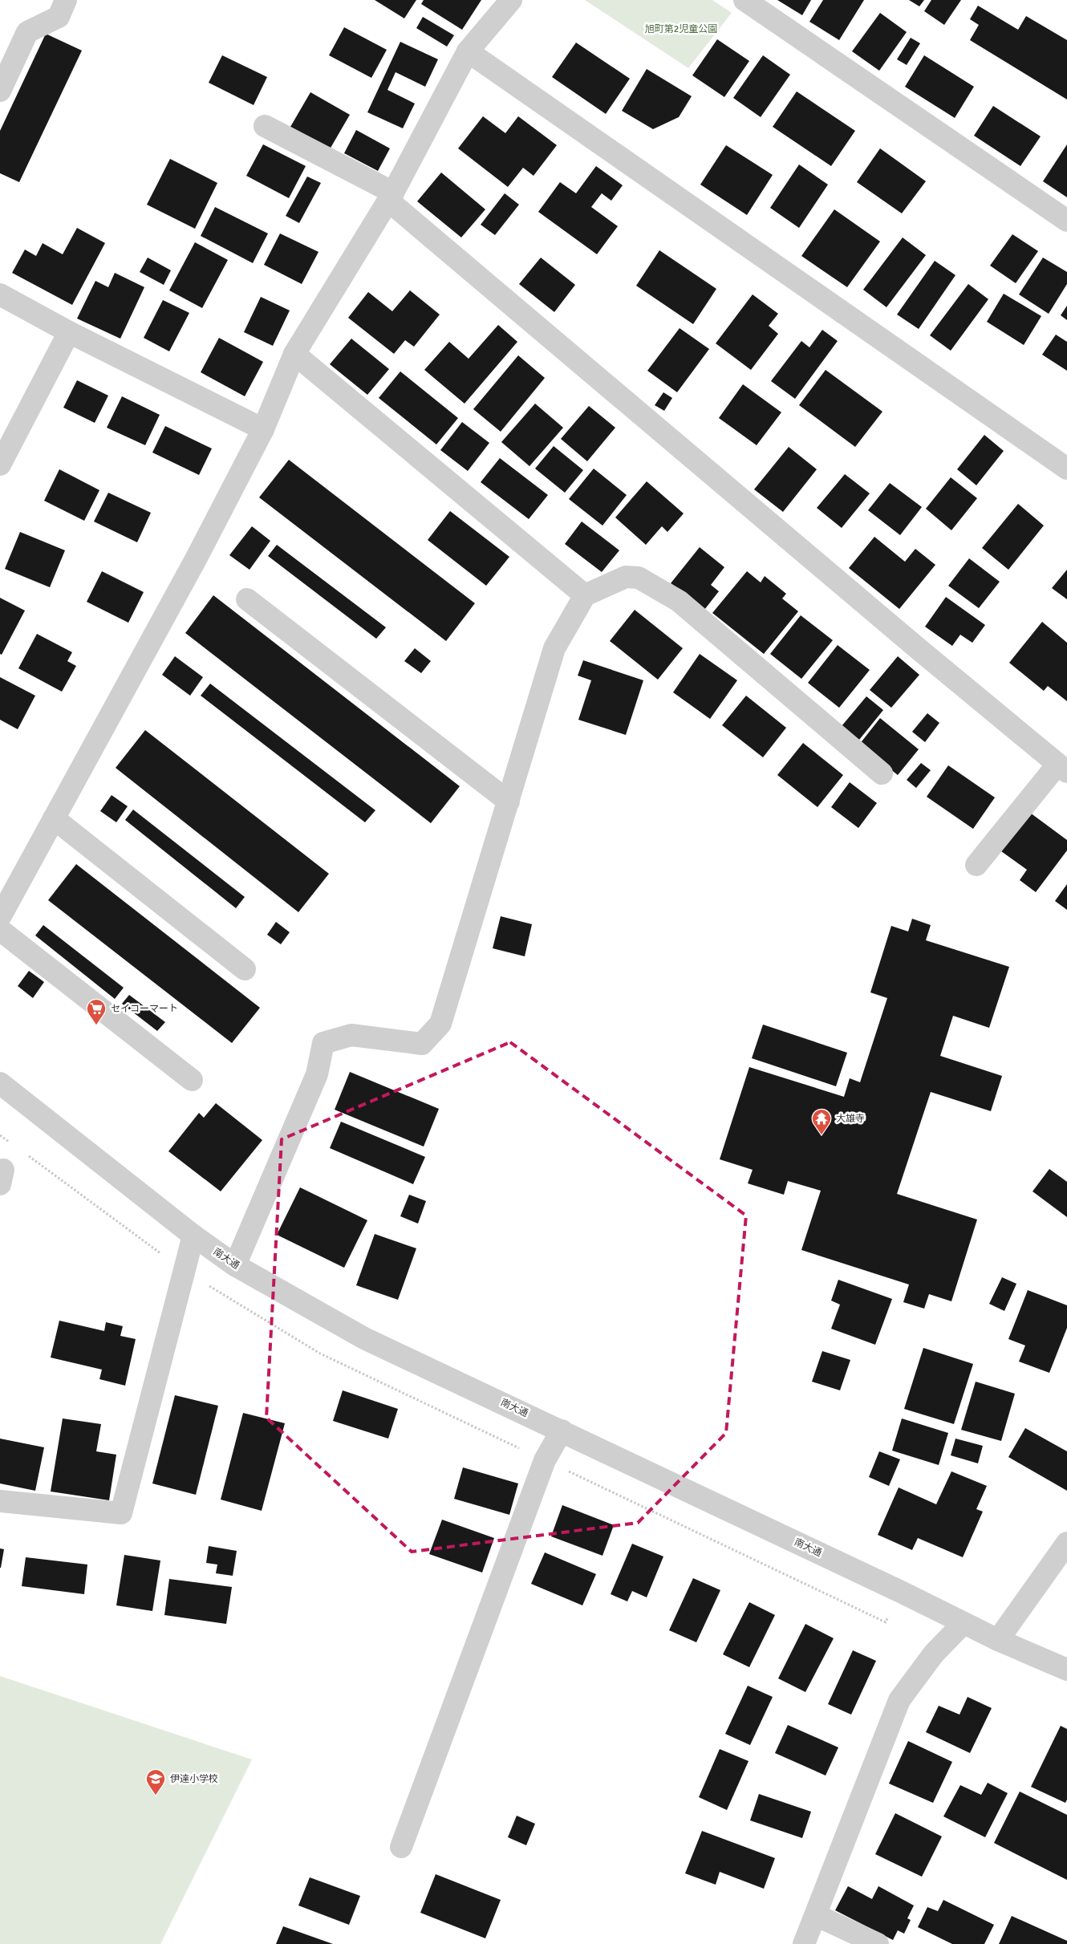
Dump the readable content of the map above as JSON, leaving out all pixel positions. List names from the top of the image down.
{
  "streets": {
    "street": ["南大通"]
  },
  "parks": ["旭町第2児童公園"],
  "places": {
    "supermarket": ["セイコーマート"],
    "temple": ["大雄寺"],
    "school or university": ["伊達小学校"]
  }
}
